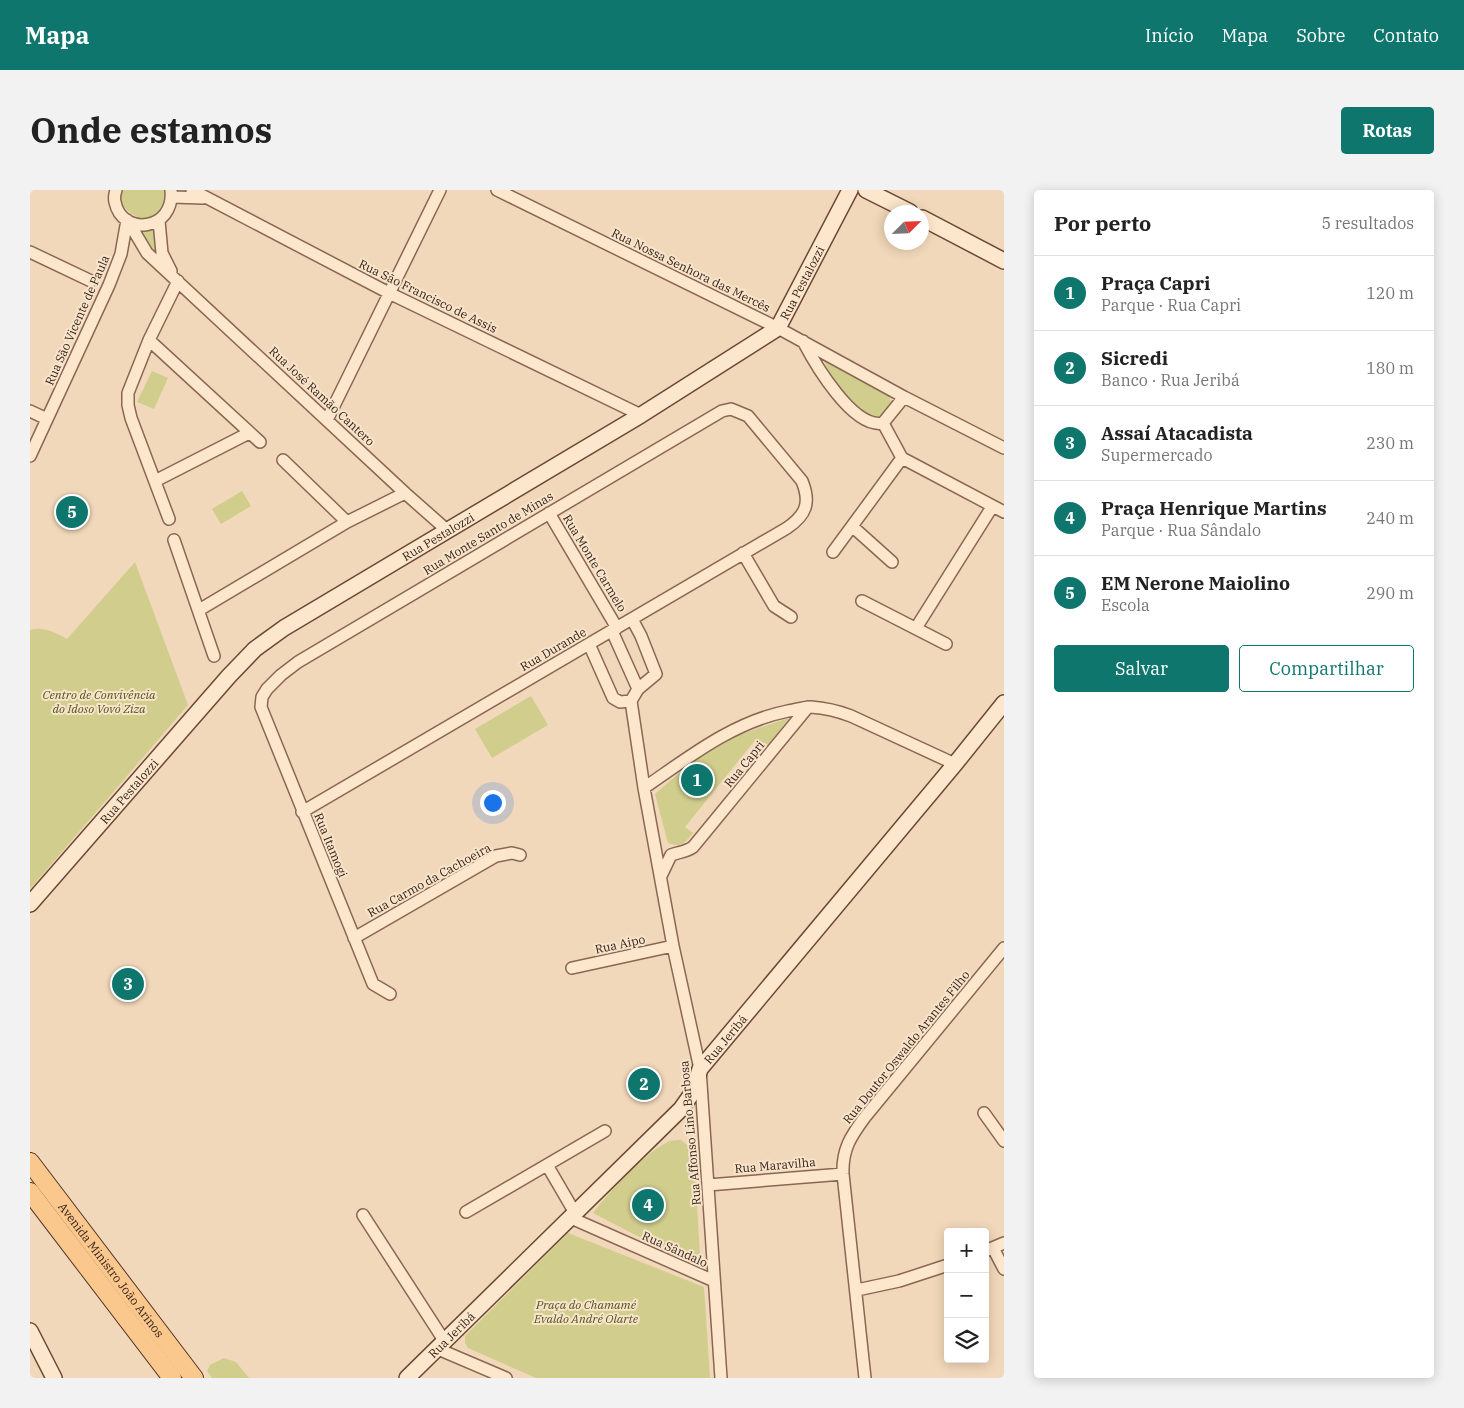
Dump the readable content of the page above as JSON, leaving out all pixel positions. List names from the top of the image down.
{
  "streets": {
    "main road": ["Avenida Ministro João Arinos"],
    "street": [
      "Rua Nossa Senhora das Mercês",
      "Rua Pestalozzi",
      "Rua São Francisco de Assis",
      "Rua São Vicente de Paula",
      "Rua José Ramão Cantero",
      "Rua Monte Santo de Minas",
      "Rua Monte Carmelo",
      "Rua Durande",
      "Rua Capri",
      "Rua Itamogi",
      "Rua Carmo da Cachoeira",
      "Rua Aipo",
      "Rua Jeribá",
      "Rua Doutor Oswaldo Arantes Filho",
      "Rua Affonso Lino Barbosa",
      "Rua Maravilha",
      "Rua Sândalo"
    ]
  },
  "crossings": [
    ["Rua Nossa Senhora das Mercês", "Rua Pestalozzi"],
    ["Rua Pestalozzi", "Rua São Francisco de Assis"],
    ["Rua Pestalozzi", "Rua José Ramão Cantero"],
    ["Rua São Vicente de Paula", "Rua José Ramão Cantero"],
    ["Rua Monte Santo de Minas", "Rua Monte Carmelo"],
    ["Rua Monte Santo de Minas", "Rua Durande"],
    ["Rua Monte Santo de Minas", "Rua Itamogi"],
    ["Rua Monte Carmelo", "Rua Durande"],
    ["Rua Monte Carmelo", "Rua Affonso Lino Barbosa"],
    ["Rua Durande", "Rua Itamogi"],
    ["Rua Capri", "Rua Jeribá"],
    ["Rua Capri", "Rua Affonso Lino Barbosa"],
    ["Rua Itamogi", "Rua Carmo da Cachoeira"],
    ["Rua Aipo", "Rua Affonso Lino Barbosa"],
    ["Rua Jeribá", "Rua Affonso Lino Barbosa"],
    ["Rua Jeribá", "Rua Sândalo"],
    ["Rua Doutor Oswaldo Arantes Filho", "Rua Maravilha"],
    ["Rua Affonso Lino Barbosa", "Rua Maravilha"],
    ["Rua Affonso Lino Barbosa", "Rua Sândalo"]
  ],
  "parks": ["Centro de Convivência do Idoso Vovó Ziza", "Praça do Chamamé Evaldo André Olarte"],
  "north": "top right",
  "page": {
    "header": "Mapa",
    "nav": [
      "Início",
      "Mapa",
      "Sobre",
      "Contato"
    ],
    "title": "Onde estamos",
    "buttons": [
      "Rotas",
      ["Salvar", "Compartilhar"]
    ],
    "heading": ["Por perto", "5 resultados"],
    "list": [
      {
        "mark": "1",
        "name": "Praça Capri",
        "note": "Parque · Rua Capri",
        "value": "120 m"
      },
      {
        "mark": "2",
        "name": "Sicredi",
        "note": "Banco · Rua Jeribá",
        "value": "180 m"
      },
      {
        "mark": "3",
        "name": "Assaí Atacadista",
        "note": "Supermercado",
        "value": "230 m"
      },
      {
        "mark": "4",
        "name": "Praça Henrique Martins",
        "note": "Parque · Rua Sândalo",
        "value": "240 m"
      },
      {
        "mark": "5",
        "name": "EM Nerone Maiolino",
        "note": "Escola",
        "value": "290 m"
      }
    ],
    "pins": [
      "5",
      "1",
      "3",
      "2",
      "4"
    ],
    "map_buttons": ["+", "−"]
  }
}
